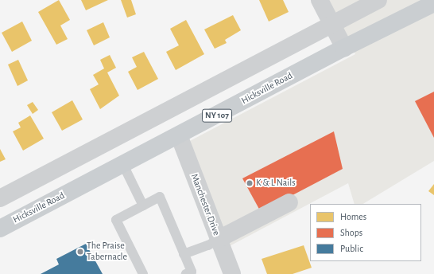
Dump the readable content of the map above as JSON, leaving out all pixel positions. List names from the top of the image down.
{
  "streets": {
    "main road": ["Hicksville Road", "NY 107"],
    "street": ["Manchester Drive"]
  },
  "crossings": [
    ["Hicksville Road", "Manchester Drive"]
  ],
  "places": ["K & L Nails", "The Praise Tabernacle"],
  "legend": ["Homes", "Shops", "Public"]
}
